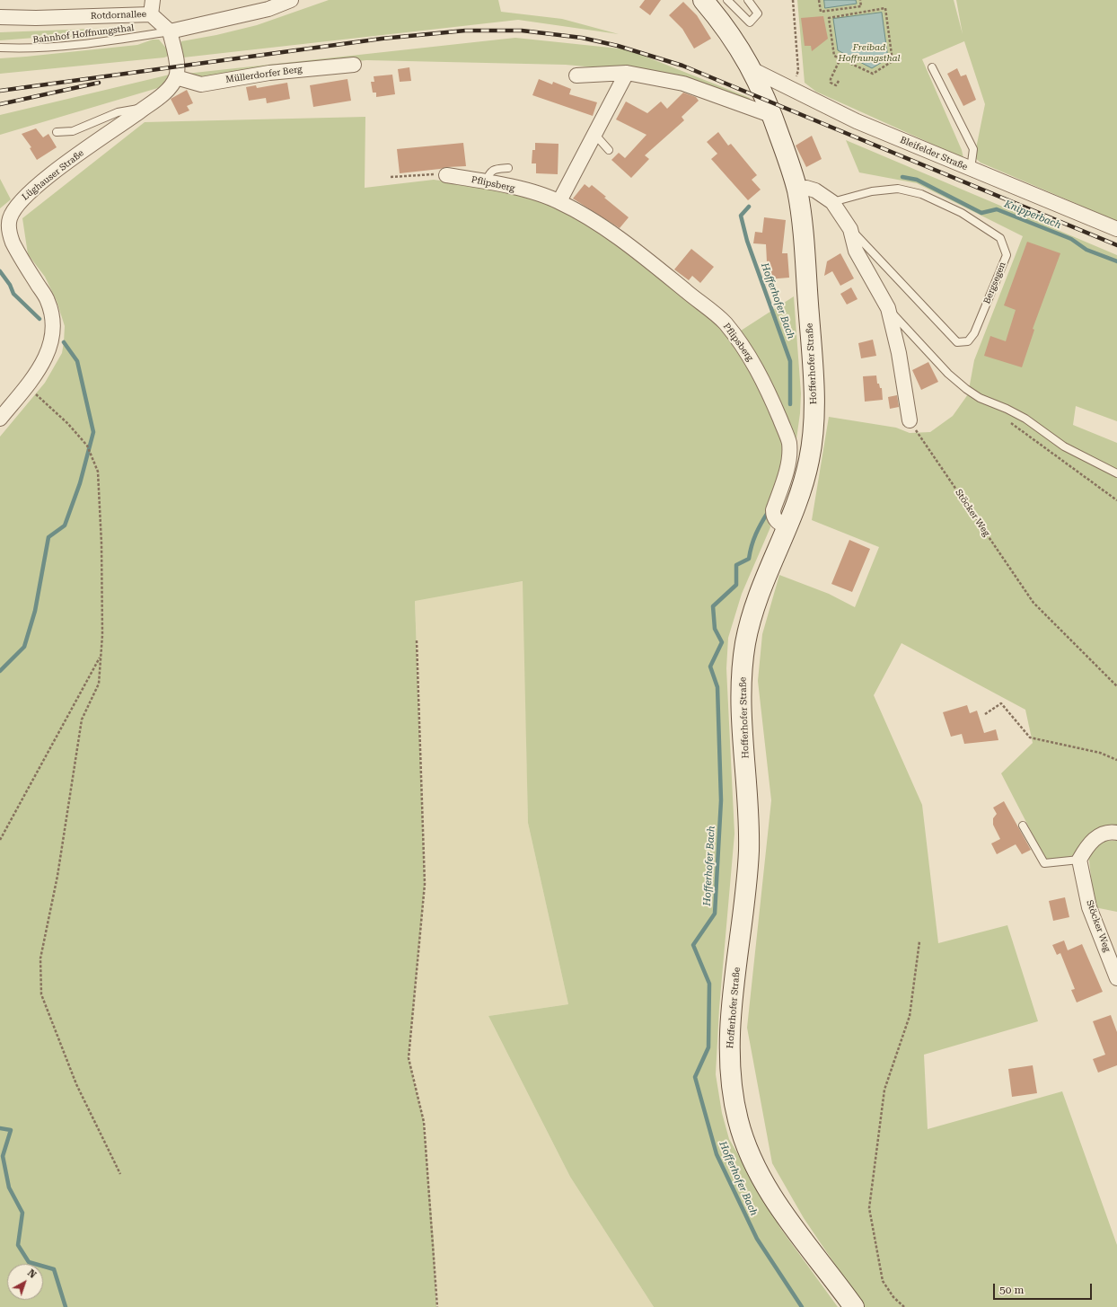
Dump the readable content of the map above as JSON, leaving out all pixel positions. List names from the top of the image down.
{
  "streets": {
    "street": [
      "Rotdornallee",
      "Müllerdorfer Berg",
      "Bleifelder Straße",
      "Lüghauser Straße",
      "Pflipsberg",
      "Bergsegen",
      "Hofferhofer Straße",
      "Stöcker Weg"
    ],
    "lane": ["Bahnhof Hoffnungsthal"]
  },
  "crossings": [
    ["Rotdornallee", "Bahnhof Hoffnungsthal"],
    ["Müllerdorfer Berg", "Lüghauser Straße"],
    ["Bleifelder Straße", "Hofferhofer Straße"],
    ["Pflipsberg", "Hofferhofer Straße"],
    ["Bergsegen", "Hofferhofer Straße"]
  ],
  "water": ["Knipperbach", "Hofferhofer Bach"],
  "parks": ["Freibad Hoffnungsthal"],
  "scale_bar": "50 m",
  "north": "top right"
}
